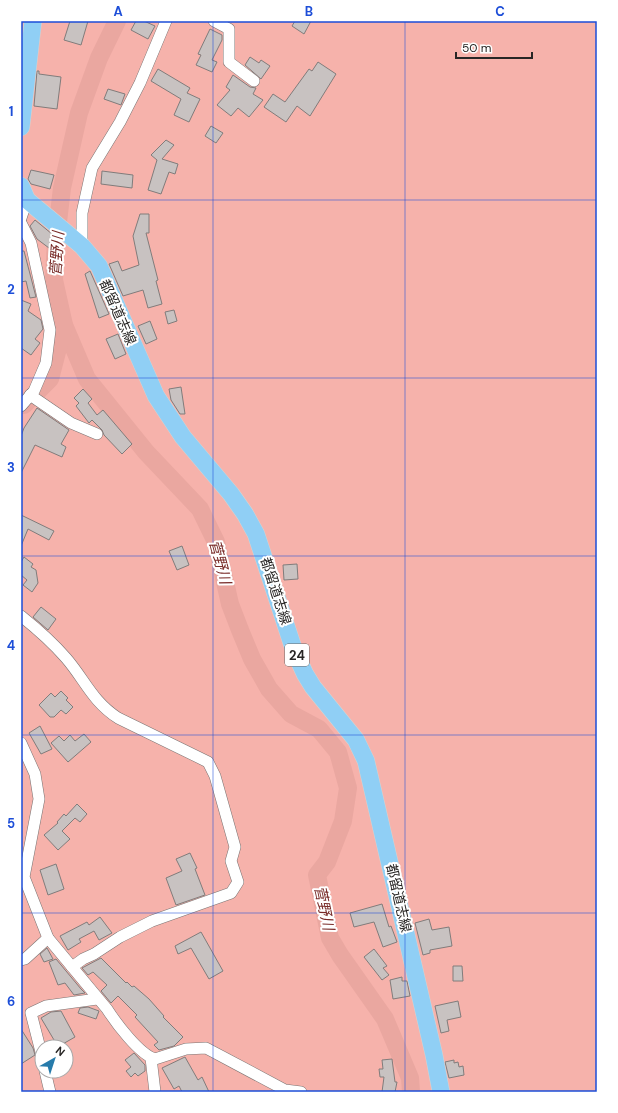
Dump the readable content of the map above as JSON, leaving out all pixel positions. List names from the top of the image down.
{
  "streets": {
    "main road": ["都留道志線", "24"]
  },
  "water": ["菅野川"],
  "scale_bar": "50 m",
  "north": "top right",
  "grid": {
    "columns": ["A", "B", "C"],
    "rows": [
      "1",
      "2",
      "3",
      "4",
      "5",
      "6"
    ]
  }
}
